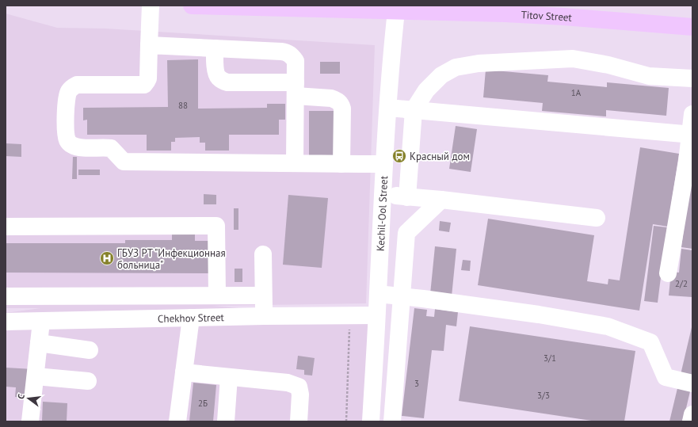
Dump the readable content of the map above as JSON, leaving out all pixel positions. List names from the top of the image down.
{
  "streets": {
    "main road": ["Titov Street"],
    "street": ["Kechil-Ool Street", "Chekhov Street"]
  },
  "crossings": [
    ["Titov Street", "Kechil-Ool Street"],
    ["Kechil-Ool Street", "Chekhov Street"]
  ],
  "places": {
    "bus stop": ["Красный дом"],
    "hospital": ["ГБУЗ РТ \"Инфекционная больница\""]
  },
  "house_numbers": [
    "1А",
    "88",
    "2/2",
    "3/1",
    "3",
    "3/3",
    "2Б"
  ],
  "north": "left"
}
